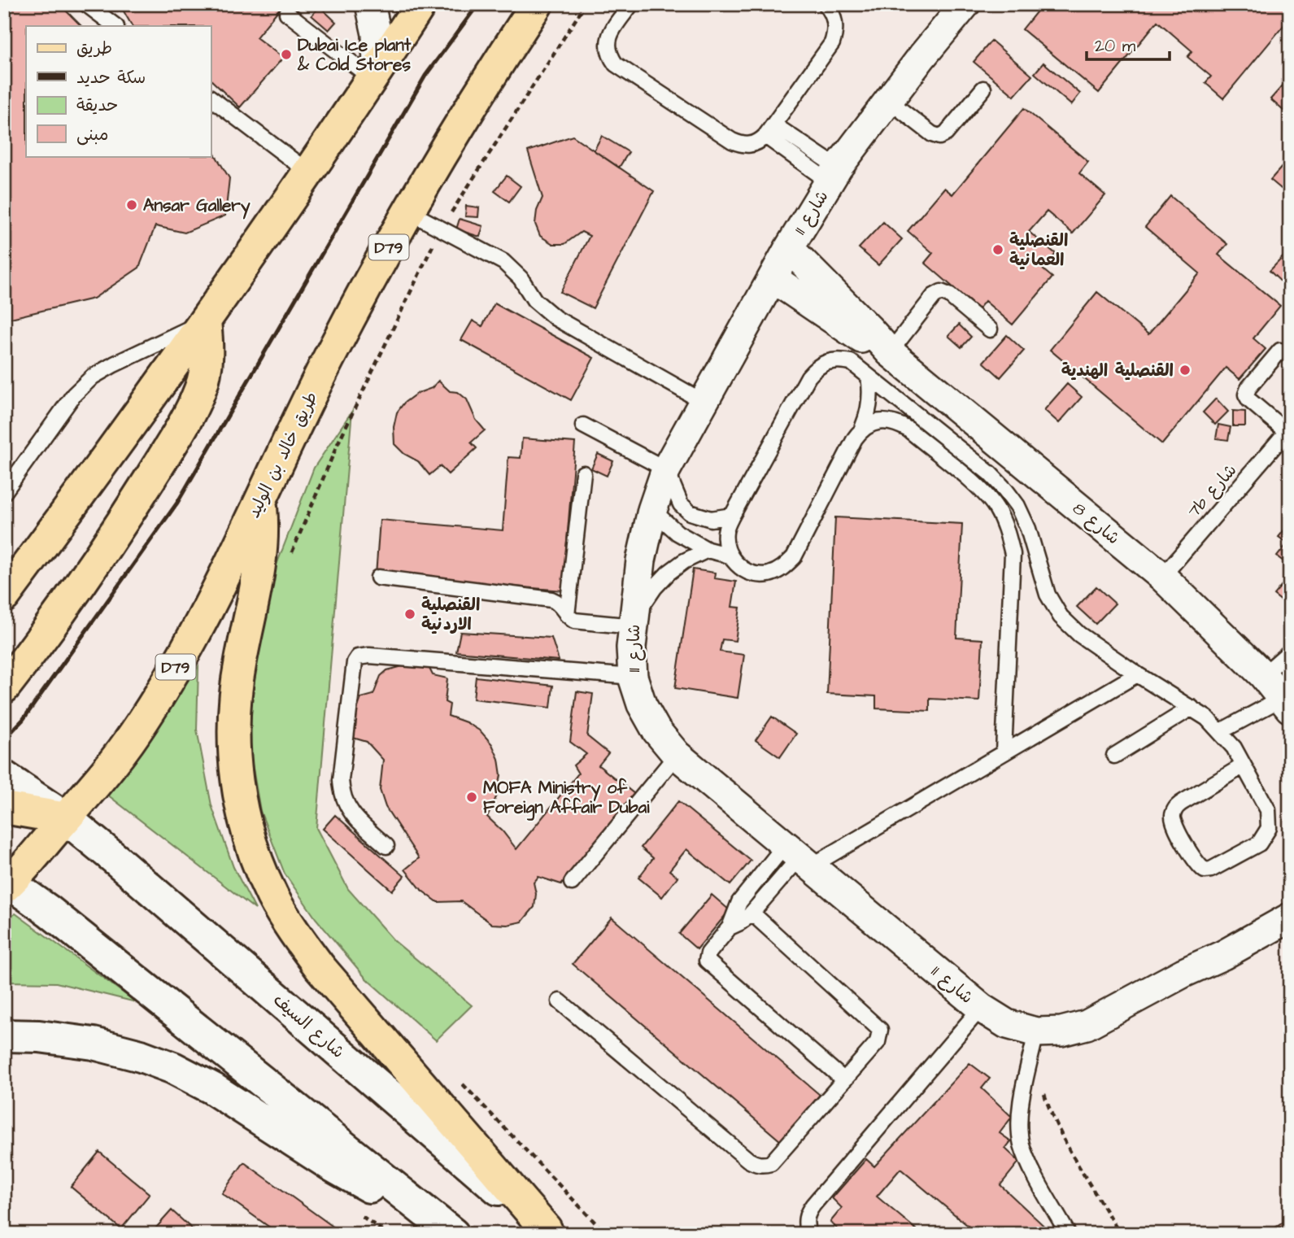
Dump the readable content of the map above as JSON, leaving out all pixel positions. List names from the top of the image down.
{
  "streets": {
    "main road": ["D79", "طريق خالد بن الوليد", "شارع السيف"],
    "street": ["شارع 11", "شارع 8"],
    "lane": ["7b شارع"]
  },
  "crossings": [
    ["شارع 11", "شارع 8"],
    ["طريق خالد بن الوليد", "شارع السيف"],
    ["7b شارع", "شارع 8"]
  ],
  "places": [
    "Dubai Ice plant & Cold Stores",
    "Ansar Gallery",
    "القنصلية العمانية",
    "القنصلية الهندية",
    "القنصلية الاردنية",
    "MOFA Ministry of Foreign Affair Dubai"
  ],
  "legend": [
    "طريق",
    "سكة حديد",
    "حديقة",
    "مبنى"
  ],
  "scale_bar": "20 m"
}
